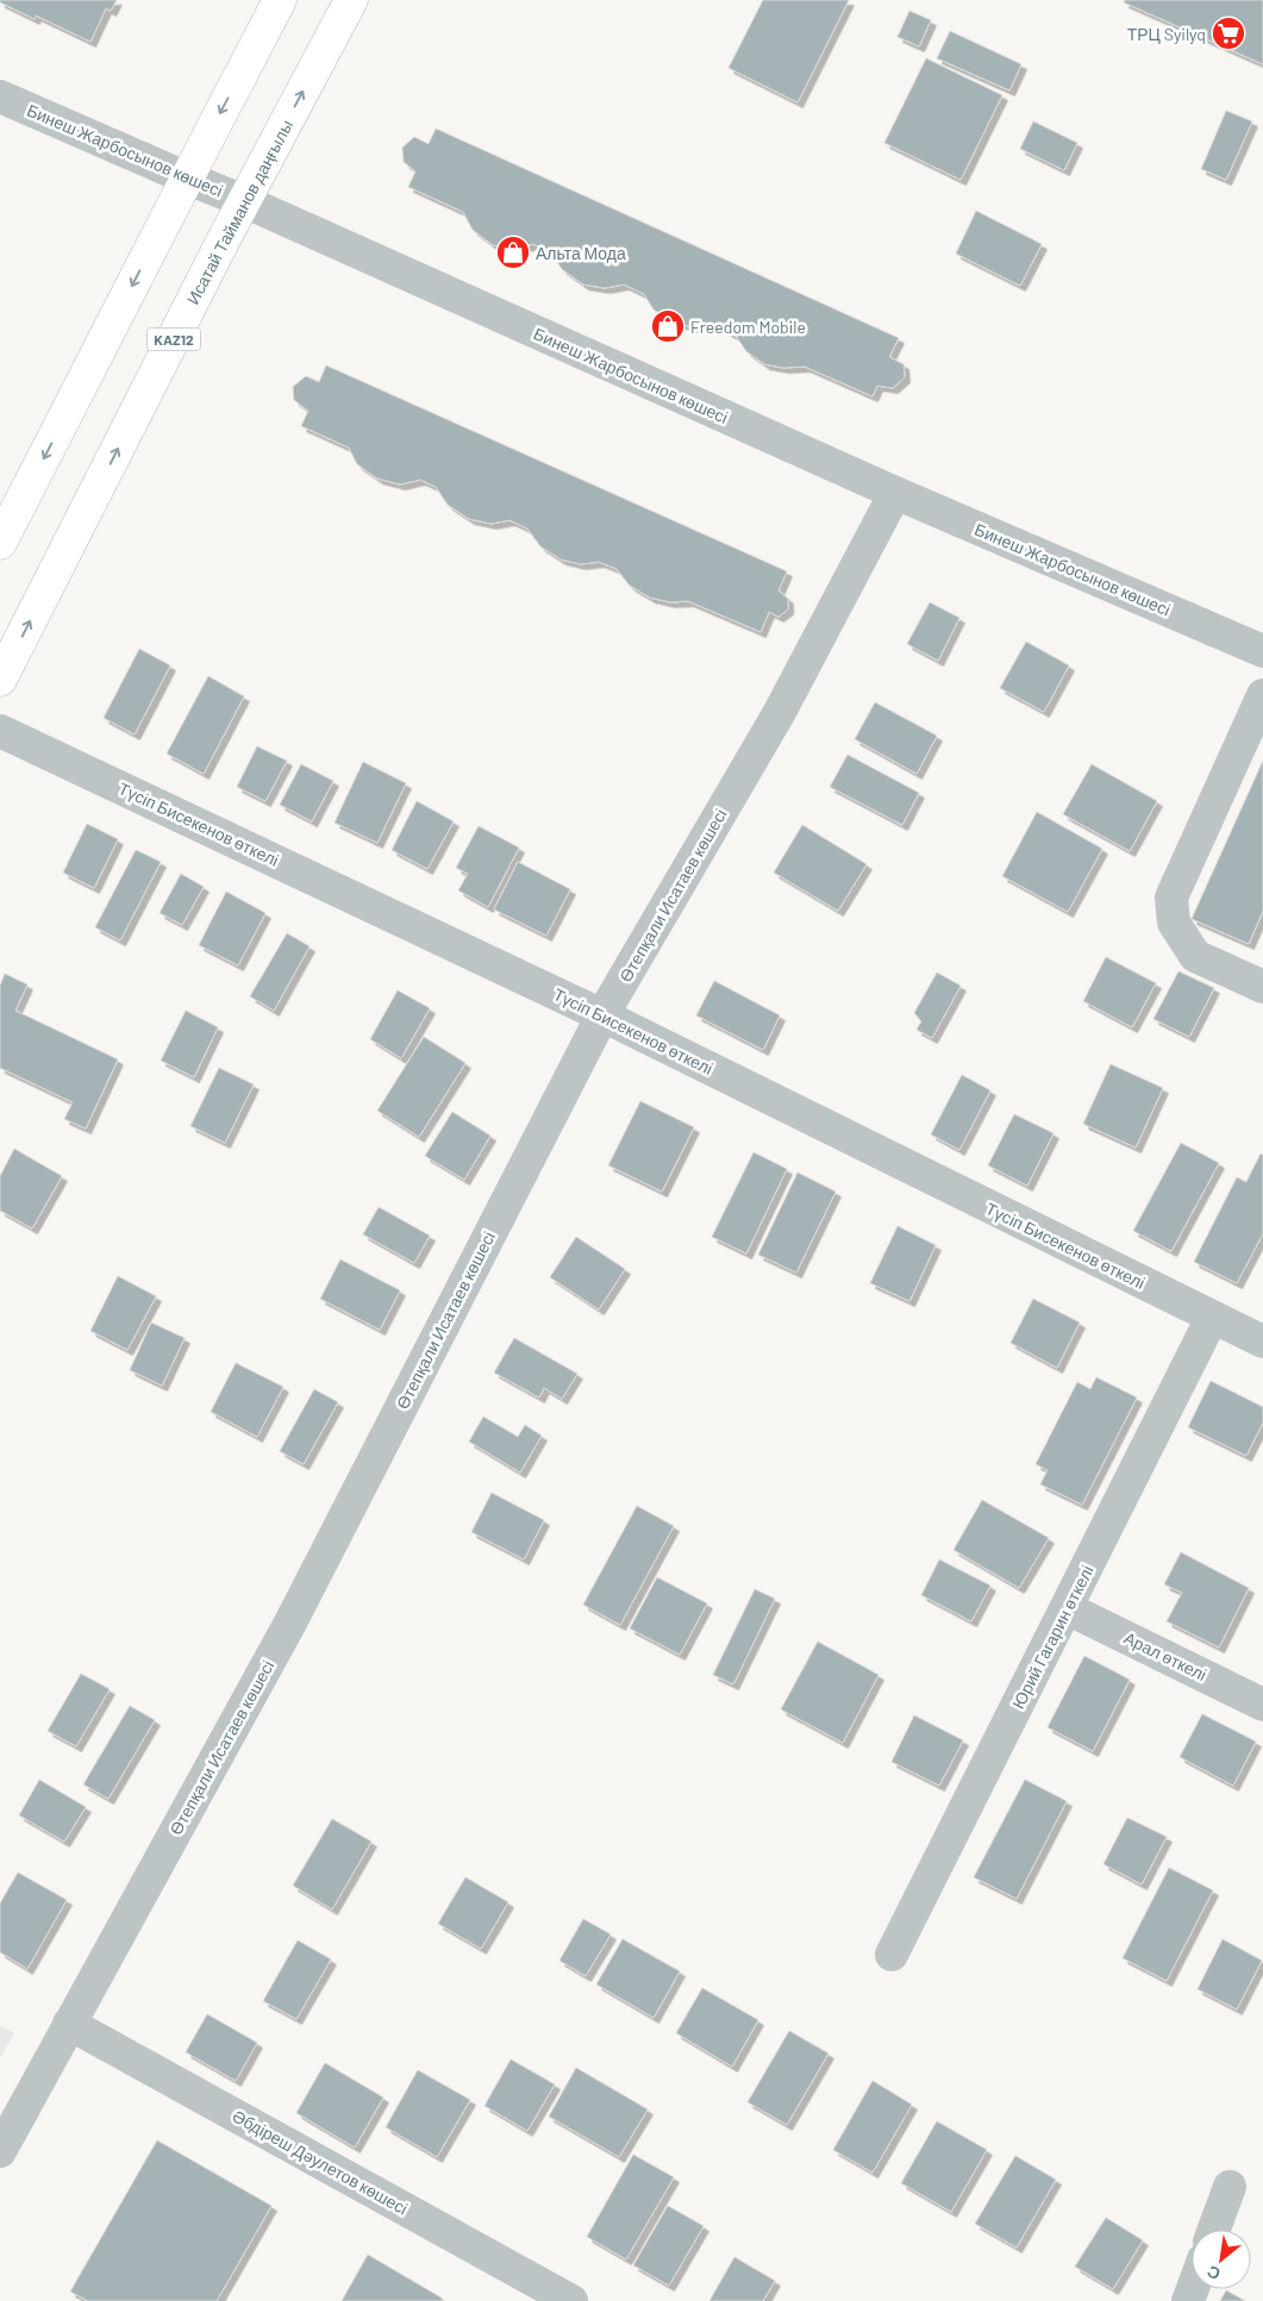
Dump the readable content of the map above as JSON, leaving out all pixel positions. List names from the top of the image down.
{
  "streets": {
    "main road": ["Исатай Тайманов даңғылы", "KAZ12"],
    "street": [
      "Бинеш Жарбосынов көшесі",
      "Түсіп Бисекенов өткелі",
      "Өтепқали Исатаев көшесі",
      "Юрий Гагарин өткелі",
      "Арал өткелі",
      "Әбдіреш Дәулетов көшесі"
    ]
  },
  "crossings": [
    ["Бинеш Жарбосынов көшесі", "Исатай Тайманов даңғылы"],
    ["Бинеш Жарбосынов көшесі", "Өтепқали Исатаев көшесі"],
    ["Түсіп Бисекенов өткелі", "Өтепқали Исатаев көшесі"],
    ["Түсіп Бисекенов өткелі", "Юрий Гагарин өткелі"],
    ["Өтепқали Исатаев көшесі", "Әбдіреш Дәулетов көшесі"],
    ["Юрий Гагарин өткелі", "Арал өткелі"]
  ],
  "places": {
    "supermarket": ["ТРЦ Syilyq"],
    "shop": ["Альта Мода", "Freedom Mobile"]
  },
  "north": "bottom left"
}
